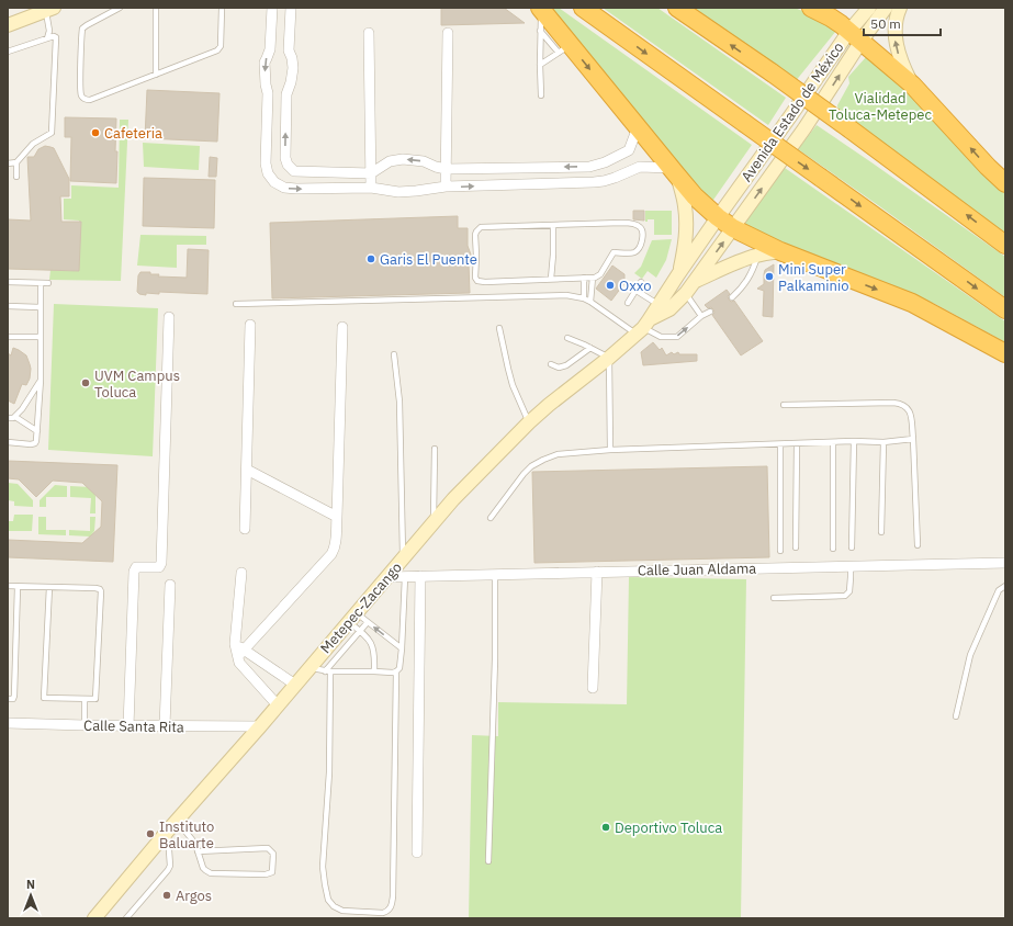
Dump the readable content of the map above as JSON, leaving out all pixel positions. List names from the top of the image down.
{
  "streets": {
    "main road": ["Avenida Estado de México", "Metepec-Zacango"],
    "street": ["Calle Juan Aldama", "Calle Santa Rita"]
  },
  "crossings": [
    ["Avenida Estado de México", "Metepec-Zacango"],
    ["Calle Juan Aldama", "Metepec-Zacango"],
    ["Metepec-Zacango", "Calle Santa Rita"]
  ],
  "parks": ["Vialidad Toluca-Metepec"],
  "places": [
    "Cafeteria",
    "Garis El Puente",
    "Mini Super Palkaminio",
    "Oxxo",
    "UVM Campus Toluca",
    "Deportivo Toluca",
    "Instituto Baluarte",
    "Argos"
  ],
  "scale_bar": "50 m",
  "north": "top"
}
